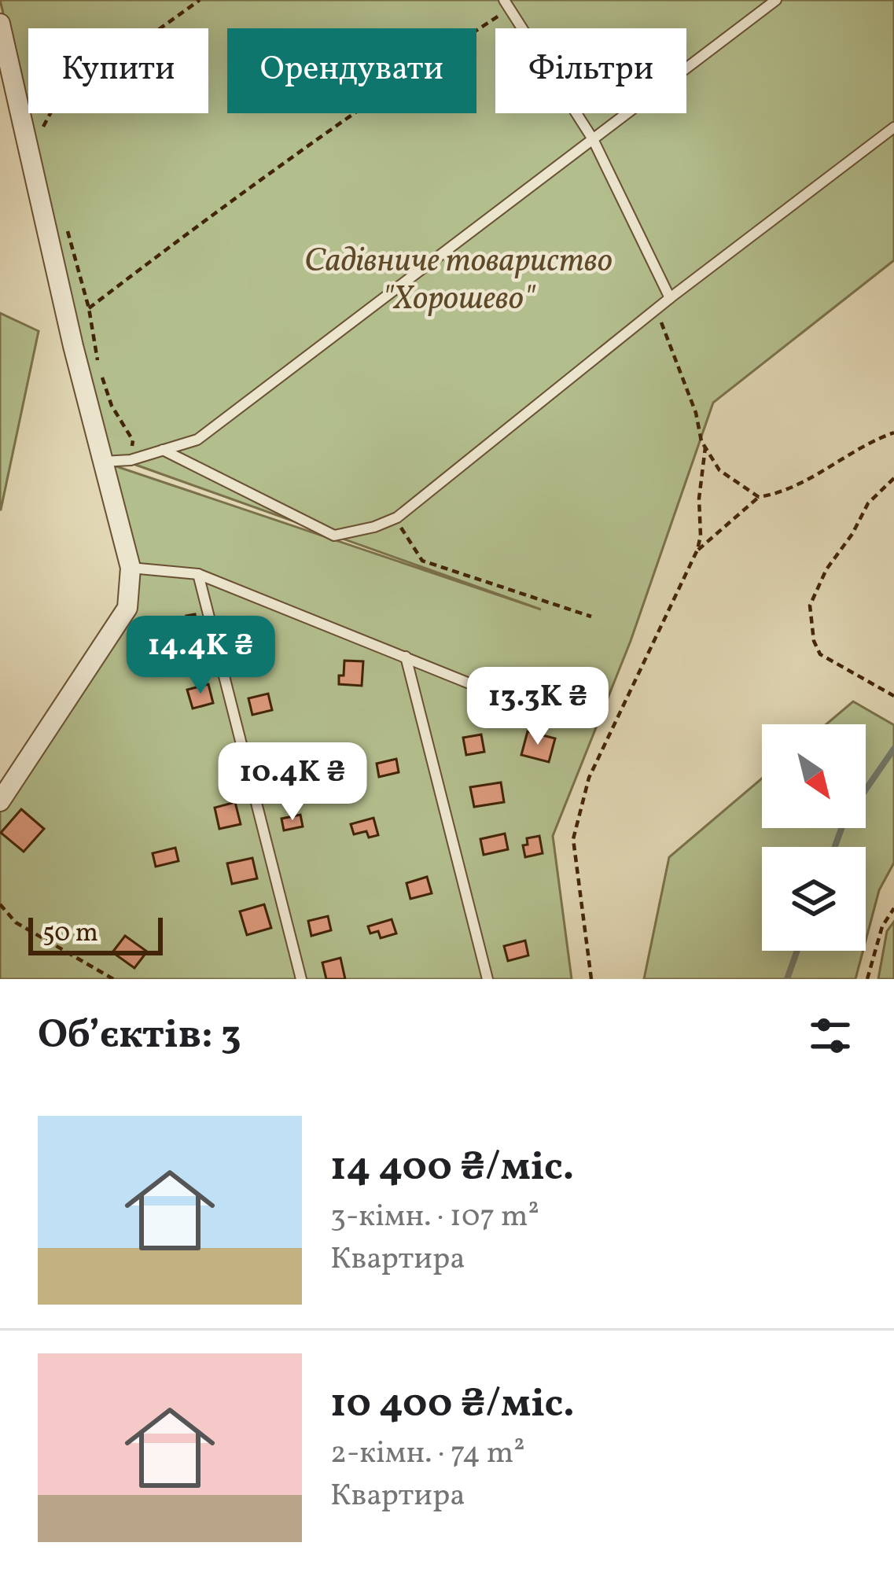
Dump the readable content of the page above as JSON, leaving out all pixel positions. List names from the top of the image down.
{
  "parks": ["Садівниче товариство \"Хорошево\""],
  "scale_bar": "50 m",
  "north": "bottom right",
  "page": {
    "chip": ["Купити", "Орендувати", "Фільтри"],
    "price": ["14.4K ₴", "13.3K ₴", "10.4K ₴"],
    "scale": "50 m",
    "heading": "Об’єктів: 3",
    "list": [
      {
        "name": "14 400 ₴/міс.",
        "note": "3-кімн. · 107 m² · Квартира"
      },
      {
        "name": "10 400 ₴/міс.",
        "note": "2-кімн. · 74 m² · Квартира"
      }
    ]
  }
}
